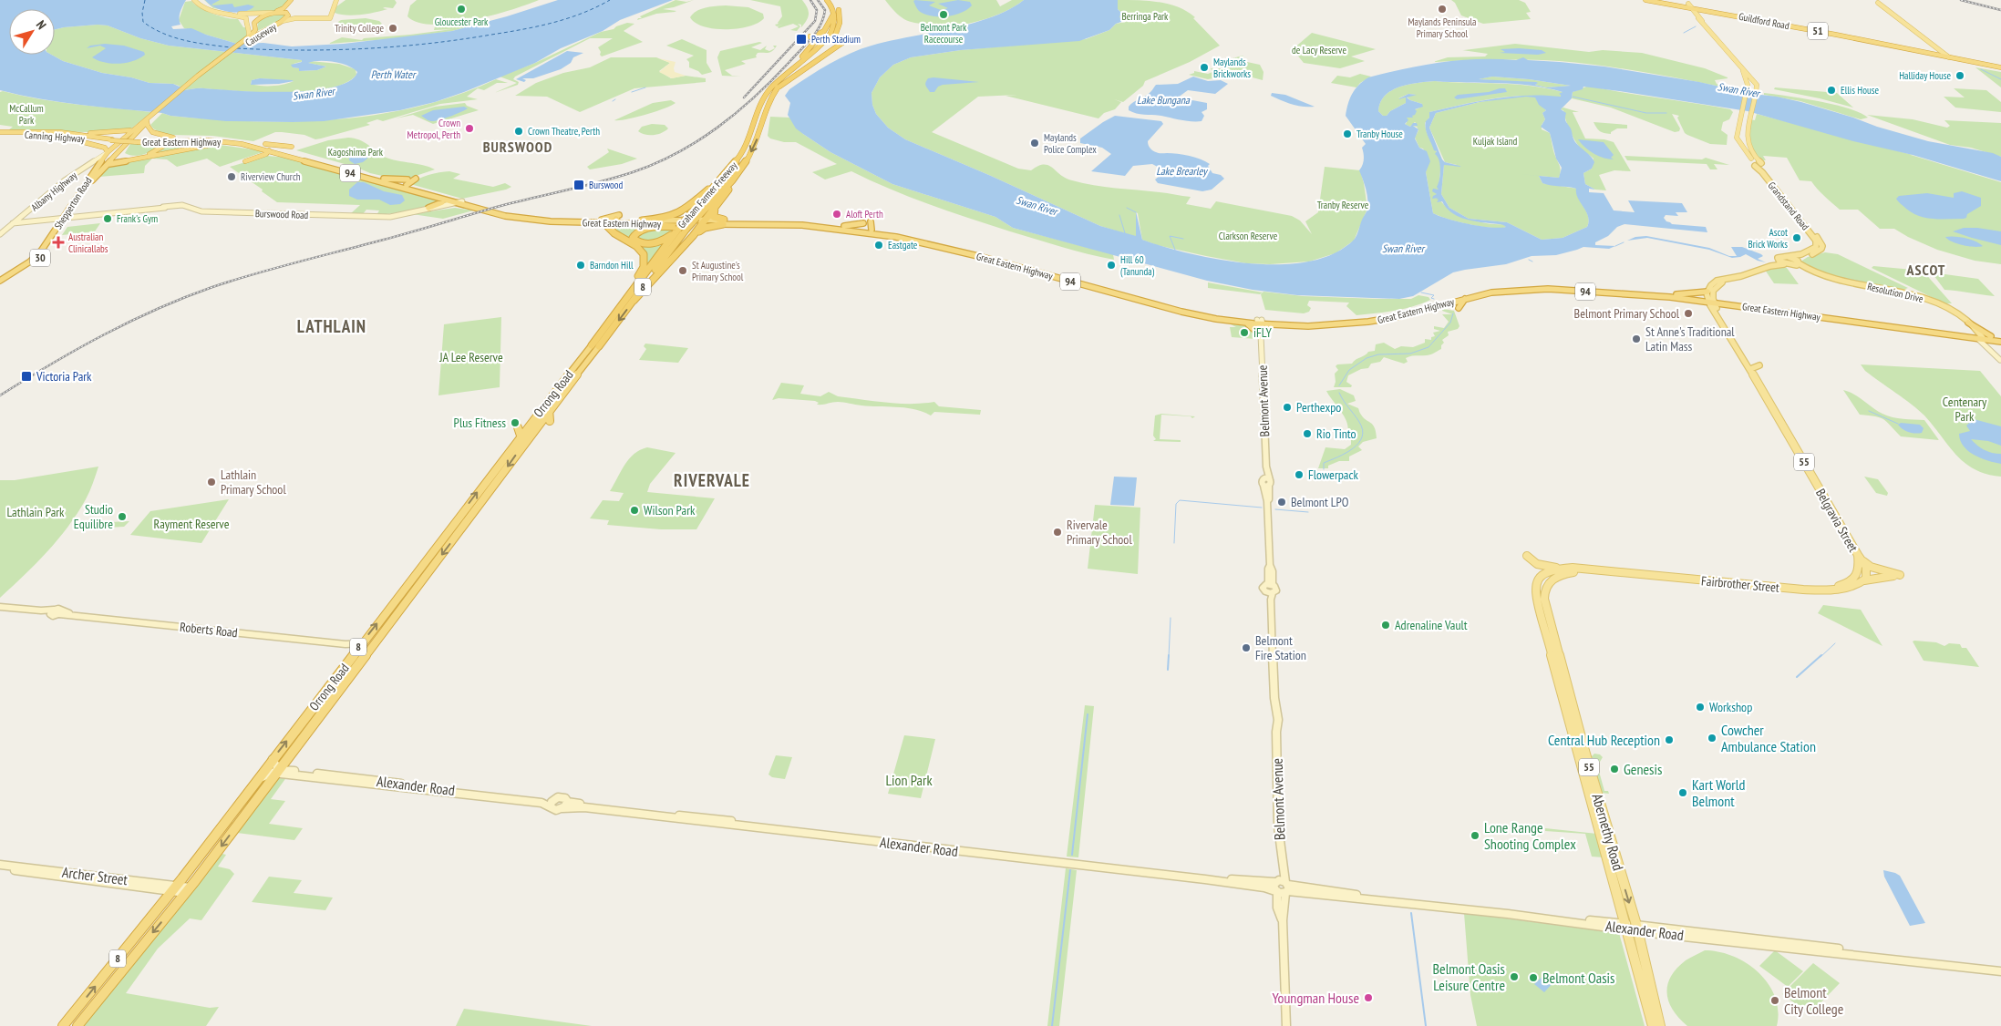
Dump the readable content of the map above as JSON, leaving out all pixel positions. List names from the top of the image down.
{
  "streets": {
    "highway": [
      "Guildford Road",
      "51",
      "Causeway",
      "Canning Highway",
      "Great Eastern Highway",
      "94",
      "Graham Farmer Freeway",
      "Shepperton Road",
      "30",
      "8",
      "Orrong Road"
    ],
    "main road": [
      "Albany Highway",
      "Grandstand Road",
      "Burswood Road",
      "Resolution Drive",
      "Belmont Avenue",
      "55",
      "Belgravia Street",
      "Fairbrother Street",
      "Roberts Road",
      "Alexander Road",
      "Abernethy Road",
      "Archer Street"
    ]
  },
  "crossings": [
    ["Causeway", "Albany Highway"],
    ["Causeway", "Shepperton Road"],
    ["Canning Highway", "Great Eastern Highway"],
    ["Great Eastern Highway", "Graham Farmer Freeway"],
    ["Great Eastern Highway", "Burswood Road"],
    ["Great Eastern Highway", "Resolution Drive"],
    ["Great Eastern Highway", "Belmont Avenue"],
    ["Great Eastern Highway", "Belgravia Street"],
    ["Graham Farmer Freeway", "Orrong Road"],
    ["Grandstand Road", "Resolution Drive"],
    ["Orrong Road", "Roberts Road"],
    ["Orrong Road", "Alexander Road"],
    ["Orrong Road", "Archer Street"],
    ["Belmont Avenue", "Alexander Road"],
    ["55", "Belgravia Street"],
    ["55", "Fairbrother Street"],
    ["Belgravia Street", "Fairbrother Street"],
    ["Fairbrother Street", "Abernethy Road"],
    ["Alexander Road", "Abernethy Road"]
  ],
  "districts": [
    "BURSWOOD",
    "ASCOT",
    "LATHLAIN",
    "RIVERVALE"
  ],
  "water": [
    "Perth Water",
    "Swan River",
    "Lake Bungana",
    "Lake Brearley"
  ],
  "parks": [
    "Berringa Park",
    "de Lacy Reserve",
    "McCallum Park",
    "Kuljak Island",
    "Kagoshima Park",
    "Tranby Reserve",
    "Clarkson Reserve",
    "JA Lee Reserve",
    "Centenary Park",
    "Lathlain Park",
    "Rayment Reserve",
    "Lion Park"
  ],
  "places": {
    "other": [
      "Gloucester Park",
      "Maylands Peninsula Primary School",
      "Belmont Park Racecourse",
      "Trinity College",
      "Maylands Brickworks",
      "Halliday House",
      "Ellis House",
      "Crown Metropol, Perth",
      "Crown Theatre, Perth",
      "Tranby House",
      "Maylands Police Complex",
      "Riverview Church",
      "Aloft Perth",
      "Frank's Gym",
      "Ascot Brick Works",
      "Eastgate",
      "Barndon Hill",
      "Hill 60 (Tanunda)",
      "St Augustine's Primary School",
      "Belmont Primary School",
      "iFLY",
      "St Anne's Traditional Latin Mass",
      "Perthexpo",
      "Plus Fitness",
      "Rio Tinto",
      "Flowerpack",
      "Lathlain Primary School",
      "Belmont LPO",
      "Wilson Park",
      "Studio Equilibre",
      "Rivervale Primary School",
      "Adrenaline Vault",
      "Belmont Fire Station",
      "Workshop",
      "Cowcher Ambulance Station",
      "Central Hub Reception",
      "Genesis",
      "Kart World Belmont",
      "Lone Range Shooting Complex",
      "Belmont Oasis Leisure Centre",
      "Belmont Oasis",
      "Youngman House",
      "Belmont City College"
    ],
    "transit": ["Perth Stadium", "Burswood", "Victoria Park"],
    "health": ["Australian Clinicallabs"]
  },
  "north": "top right"
}
